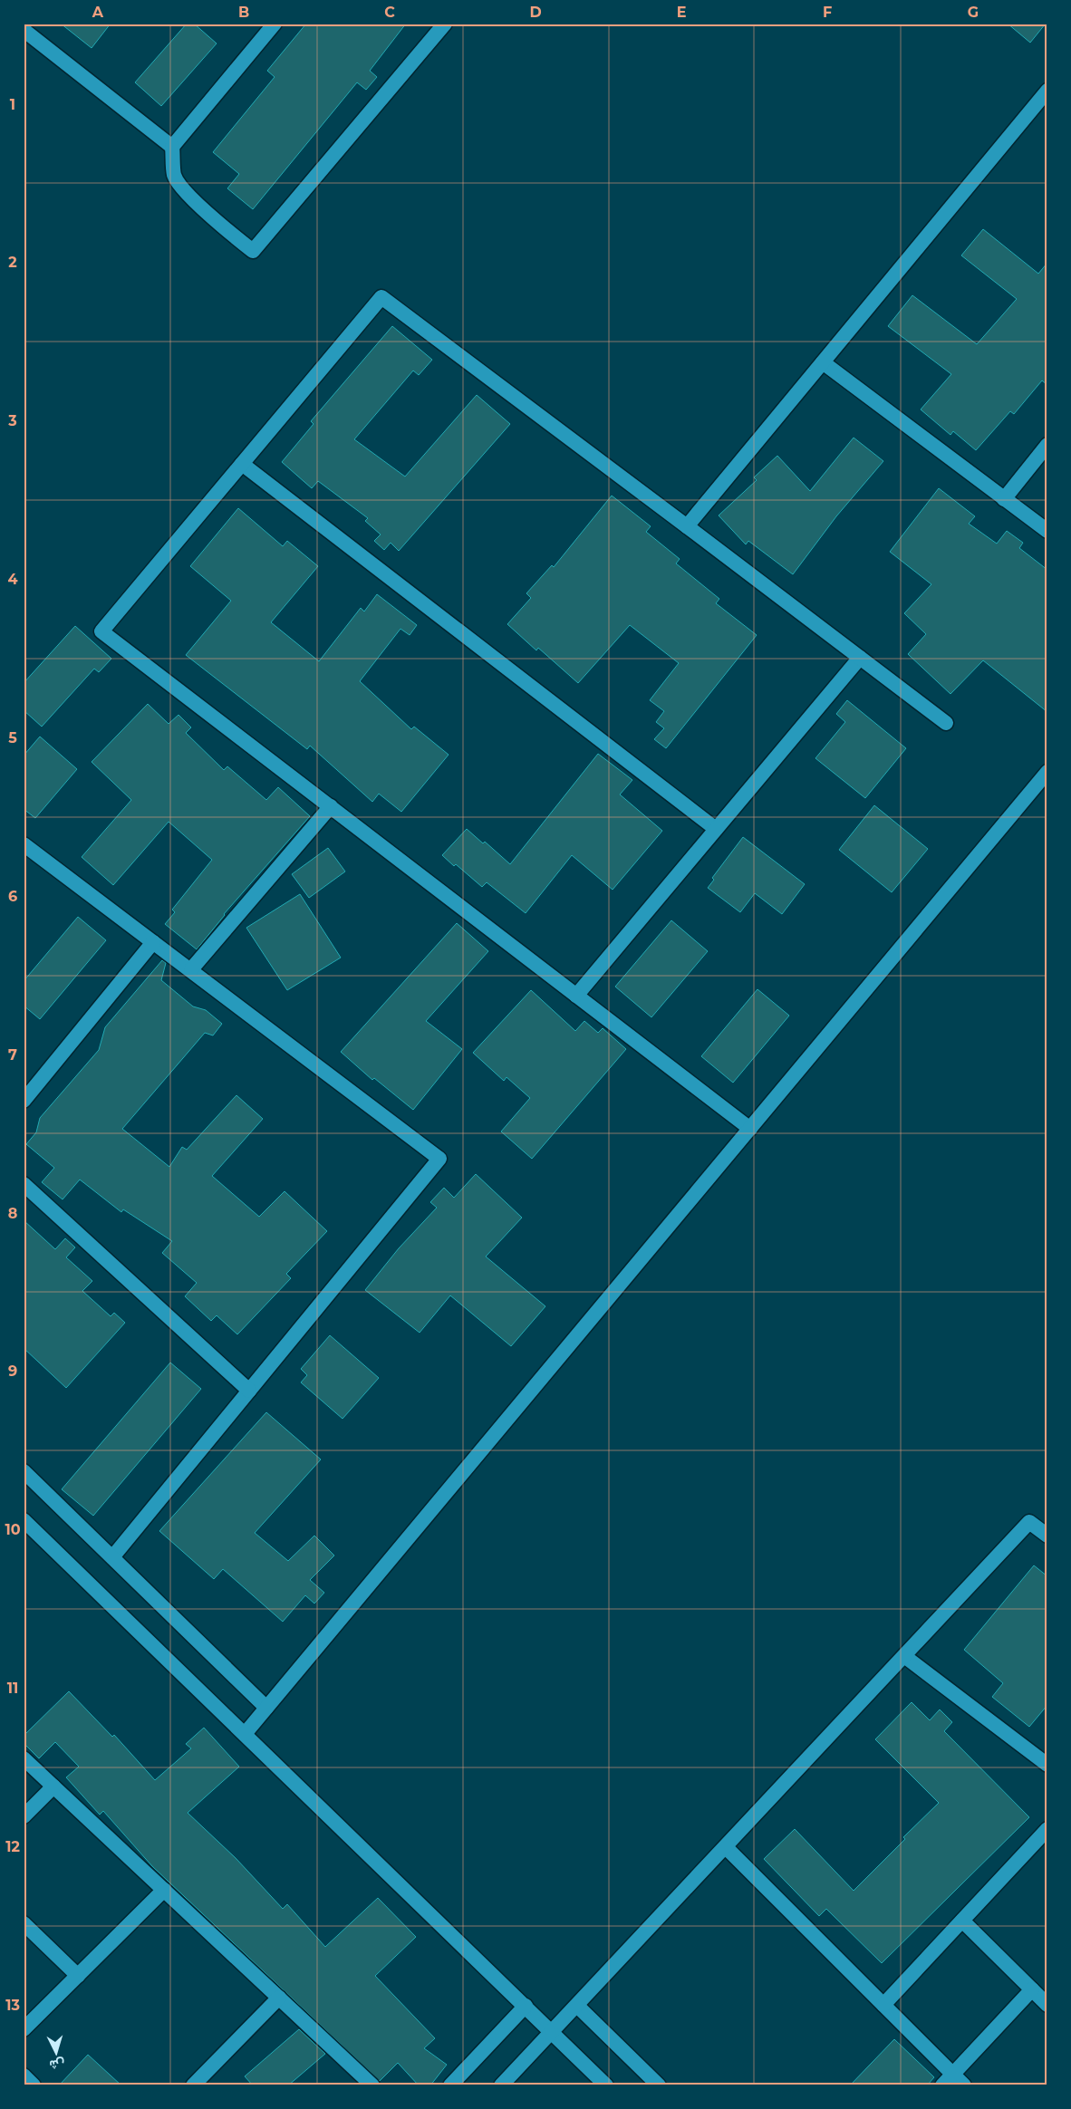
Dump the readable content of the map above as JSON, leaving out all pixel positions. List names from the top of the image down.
{
  "north": "bottom",
  "grid": {
    "columns": [
      "A",
      "B",
      "C",
      "D",
      "E",
      "F",
      "G"
    ],
    "rows": [
      "1",
      "2",
      "3",
      "4",
      "5",
      "6",
      "7",
      "8",
      "9",
      "10",
      "11",
      "12",
      "13"
    ]
  }
}
